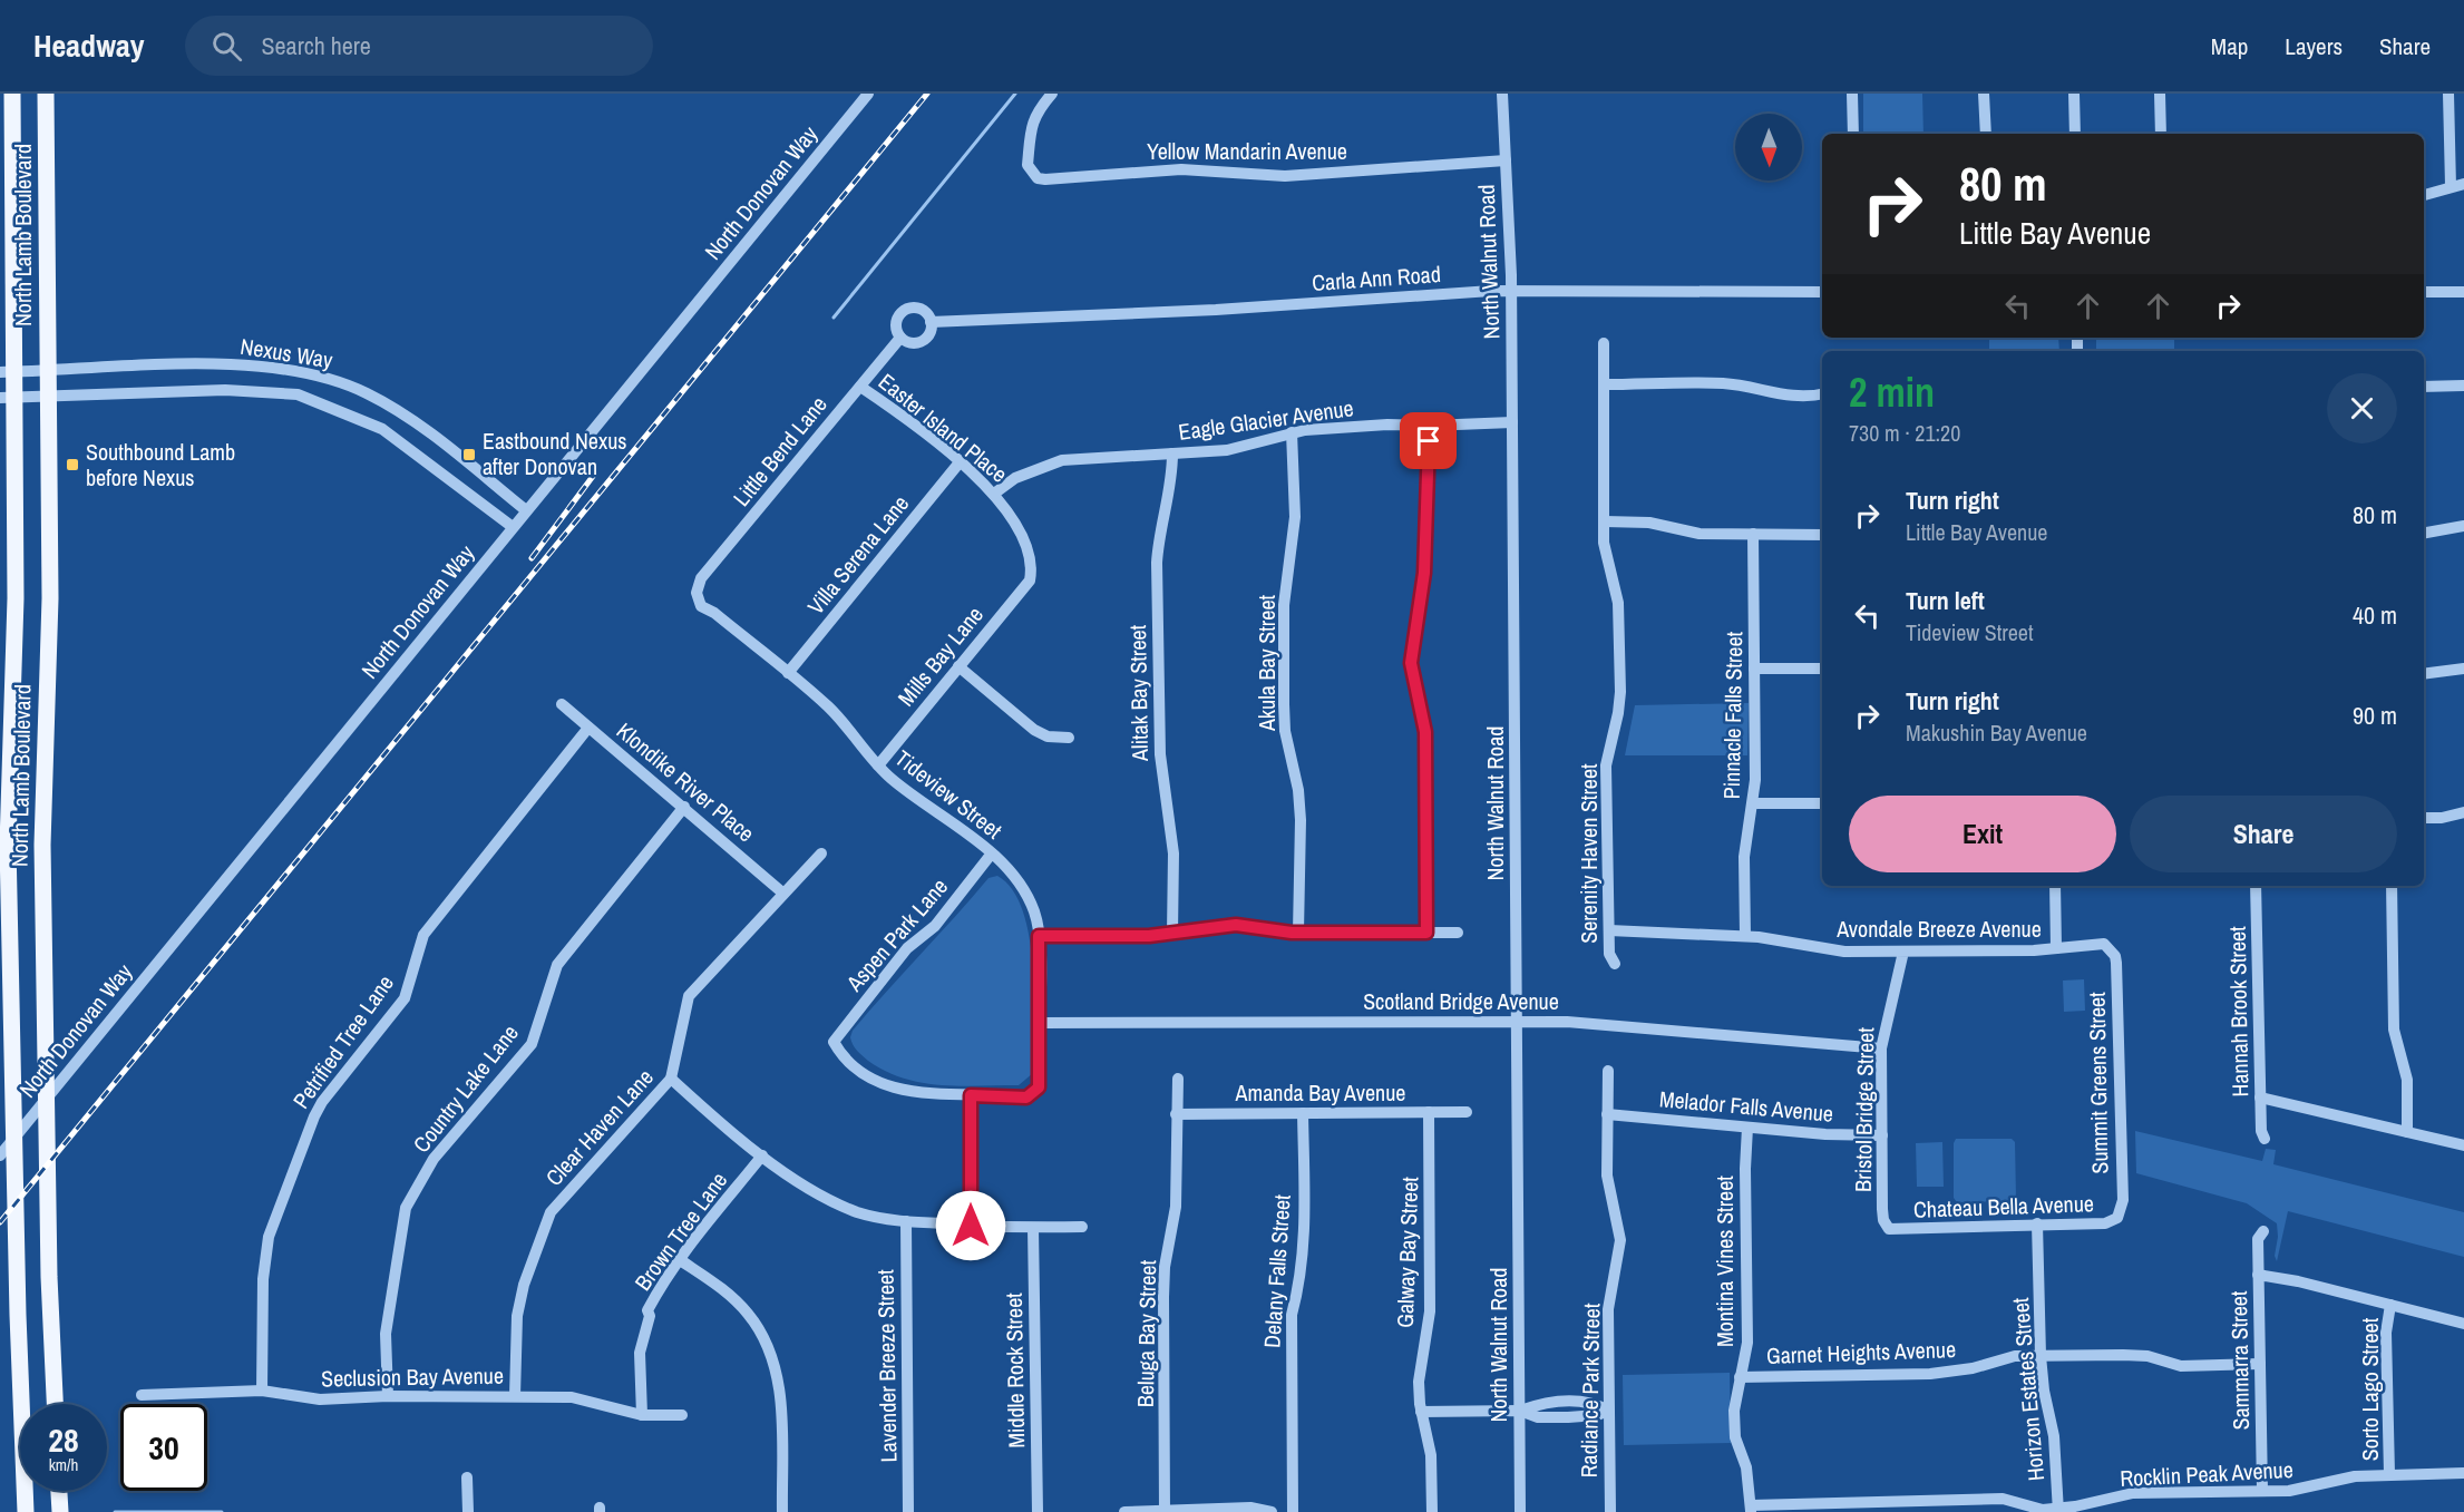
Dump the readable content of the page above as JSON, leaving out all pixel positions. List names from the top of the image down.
{
  "streets": {
    "main road": ["North Lamb Boulevard"],
    "street": [
      "Yellow Mandarin Avenue",
      "North Donovan Way",
      "North Walnut Road",
      "Carla Ann Road",
      "Nexus Way",
      "Eagle Glacier Avenue",
      "Easter Island Place",
      "Little Bend Lane",
      "Villa Serena Lane",
      "Mills Bay Lane",
      "Akula Bay Street",
      "Alitak Bay Street",
      "Pinnacle Falls Street",
      "Klondike River Place",
      "Tideview Street",
      "Serenity Haven Street",
      "Avondale Breeze Avenue",
      "Aspen Park Lane",
      "Scotland Bridge Avenue",
      "Hannah Brook Street",
      "Petrified Tree Lane",
      "Summit Greens Street",
      "Country Lake Lane",
      "Amanda Bay Avenue",
      "Melador Falls Avenue",
      "Bristol Bridge Street",
      "Clear Haven Lane",
      "Chateau Bella Avenue",
      "Brown Tree Lane",
      "Galway Bay Street",
      "Montina Vines Street",
      "Delany Falls Street",
      "Beluga Bay Street",
      "Garnet Heights Avenue",
      "Sammarra Street",
      "Lavender Breeze Street",
      "Middle Rock Street",
      "Seclusion Bay Avenue",
      "Horizon Estates Street",
      "Sorto Lago Street",
      "Radiance Park Street",
      "Rocklin Peak Avenue"
    ]
  },
  "crossings": [
    ["Yellow Mandarin Avenue", "North Walnut Road"],
    ["North Donovan Way", "Nexus Way"],
    ["North Lamb Boulevard", "Nexus Way"],
    ["North Walnut Road", "Carla Ann Road"],
    ["North Walnut Road", "Eagle Glacier Avenue"],
    ["North Walnut Road", "Scotland Bridge Avenue"],
    ["Carla Ann Road", "Little Bend Lane"],
    ["Eagle Glacier Avenue", "Easter Island Place"],
    ["Eagle Glacier Avenue", "Akula Bay Street"],
    ["Eagle Glacier Avenue", "Alitak Bay Street"],
    ["Easter Island Place", "Little Bend Lane"],
    ["Easter Island Place", "Villa Serena Lane"],
    ["Easter Island Place", "Mills Bay Lane"],
    ["Little Bend Lane", "Tideview Street"],
    ["Villa Serena Lane", "Tideview Street"],
    ["Mills Bay Lane", "Tideview Street"],
    ["Pinnacle Falls Street", "Avondale Breeze Avenue"],
    ["Klondike River Place", "Petrified Tree Lane"],
    ["Klondike River Place", "Country Lake Lane"],
    ["Klondike River Place", "Clear Haven Lane"],
    ["Tideview Street", "Aspen Park Lane"],
    ["Tideview Street", "Scotland Bridge Avenue"],
    ["Serenity Haven Street", "Avondale Breeze Avenue"],
    ["Avondale Breeze Avenue", "Summit Greens Street"],
    ["Avondale Breeze Avenue", "Bristol Bridge Street"],
    ["Scotland Bridge Avenue", "Bristol Bridge Street"],
    ["Petrified Tree Lane", "Seclusion Bay Avenue"],
    ["Summit Greens Street", "Chateau Bella Avenue"],
    ["Country Lake Lane", "Seclusion Bay Avenue"],
    ["Amanda Bay Avenue", "Galway Bay Street"],
    ["Amanda Bay Avenue", "Delany Falls Street"],
    ["Amanda Bay Avenue", "Beluga Bay Street"],
    ["Melador Falls Avenue", "Bristol Bridge Street"],
    ["Melador Falls Avenue", "Montina Vines Street"],
    ["Melador Falls Avenue", "Radiance Park Street"],
    ["Bristol Bridge Street", "Chateau Bella Avenue"],
    ["Clear Haven Lane", "Seclusion Bay Avenue"],
    ["Chateau Bella Avenue", "Horizon Estates Street"],
    ["Brown Tree Lane", "Seclusion Bay Avenue"],
    ["Montina Vines Street", "Garnet Heights Avenue"],
    ["Montina Vines Street", "Rocklin Peak Avenue"],
    ["Garnet Heights Avenue", "Sammarra Street"],
    ["Garnet Heights Avenue", "Horizon Estates Street"],
    ["Sammarra Street", "Rocklin Peak Avenue"],
    ["Horizon Estates Street", "Rocklin Peak Avenue"],
    ["Sorto Lago Street", "Rocklin Peak Avenue"]
  ],
  "places": {
    "transit": ["Eastbound Nexus after Donovan", "Southbound Lamb before Nexus"]
  },
  "north": "bottom",
  "page": {
    "header": "Headway",
    "search": "Search here",
    "nav": ["Map", "Layers", "Share"],
    "turn": ["80 m", "Little Bay Avenue"],
    "heading": ["2 min", "730 m · 21:20"],
    "list": [
      {
        "name": "Turn right",
        "note": "Little Bay Avenue",
        "value": "80 m"
      },
      {
        "name": "Turn left",
        "note": "Tideview Street",
        "value": "40 m"
      },
      {
        "name": "Turn right",
        "note": "Makushin Bay Avenue",
        "value": "90 m"
      }
    ],
    "buttons": ["Exit", "Share"],
    "speed": "28 km/h",
    "limit": "30"
  }
}
